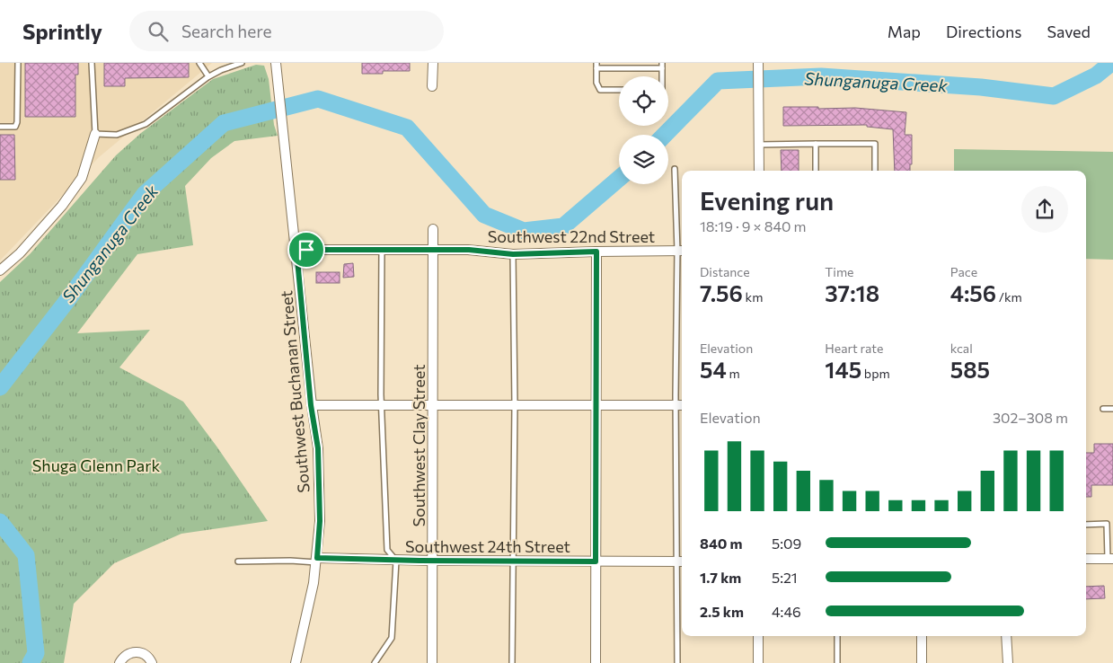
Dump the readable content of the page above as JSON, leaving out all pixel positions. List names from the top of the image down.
{
  "streets": {
    "street": [
      "Southwest 22nd Street",
      "Southwest Buchanan Street",
      "Southwest Clay Street",
      "Southwest 24th Street"
    ]
  },
  "crossings": [
    ["Southwest 22nd Street", "Southwest Buchanan Street"],
    ["Southwest 22nd Street", "Southwest Clay Street"],
    ["Southwest Buchanan Street", "Southwest 24th Street"],
    ["Southwest Clay Street", "Southwest 24th Street"]
  ],
  "water": ["Shunganuga Creek"],
  "parks": ["Shuga Glenn Park"],
  "page": {
    "header": "Sprintly",
    "search": "Search here",
    "nav": ["Map", "Directions", "Saved"],
    "heading": ["Evening run", "18:19 · 9 × 840 m"],
    "stats": [
      ["Distance", "7.56 km"],
      ["Time", "37:18"],
      ["Pace", "4:56 /km"],
      ["Elevation", "54 m"],
      ["Heart rate", "145 bpm"],
      ["kcal", "585"]
    ],
    "chart": ["Elevation", "302–308 m"],
    "list": [
      {
        "name": "840 m",
        "note": "5:09"
      },
      {
        "name": "1.7 km",
        "note": "5:21"
      },
      {
        "name": "2.5 km",
        "note": "4:46"
      }
    ]
  }
}
